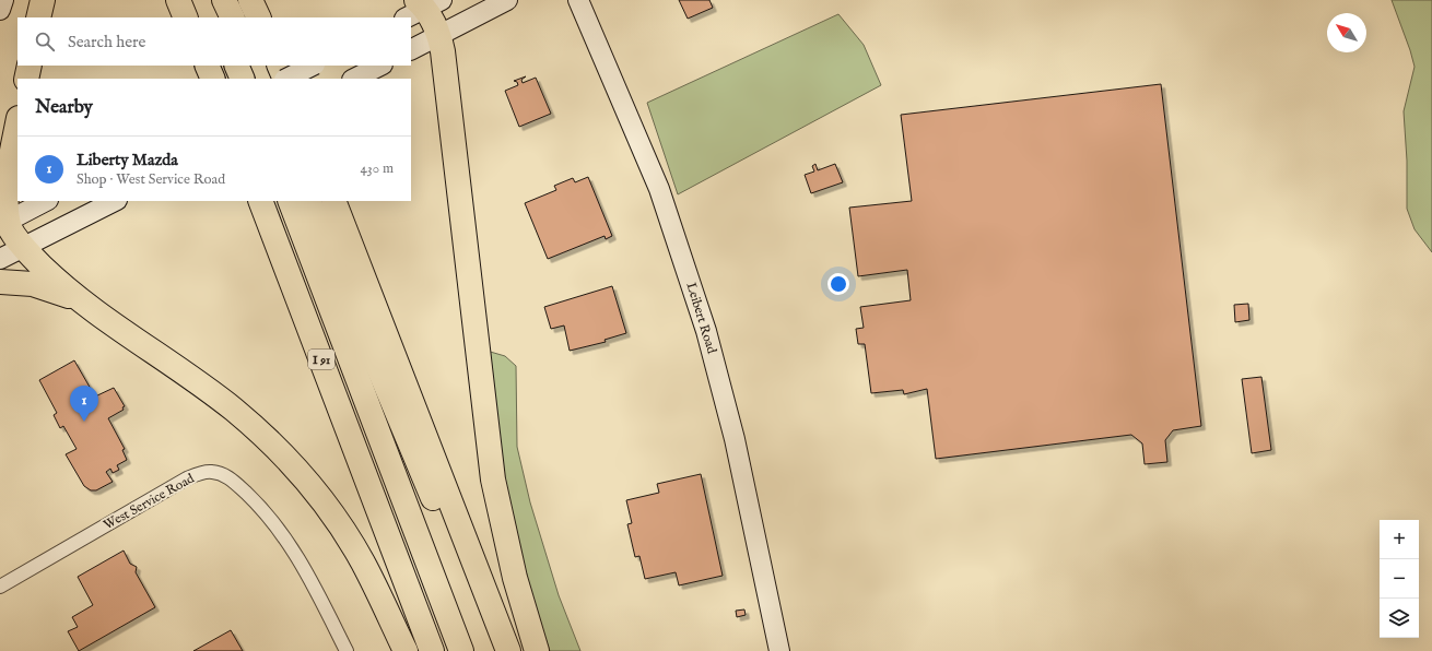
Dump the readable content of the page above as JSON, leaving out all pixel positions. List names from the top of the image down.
{
  "streets": {
    "highway": ["I 91"],
    "street": ["Leibert Road", "West Service Road"]
  },
  "north": "top left",
  "page": {
    "search": "Search here",
    "heading": "Nearby",
    "list": [
      {
        "mark": "1",
        "name": "Liberty Mazda",
        "note": "Shop · West Service Road",
        "value": "430 m"
      }
    ],
    "pins": "1",
    "map_buttons": ["+", "−"]
  }
}
